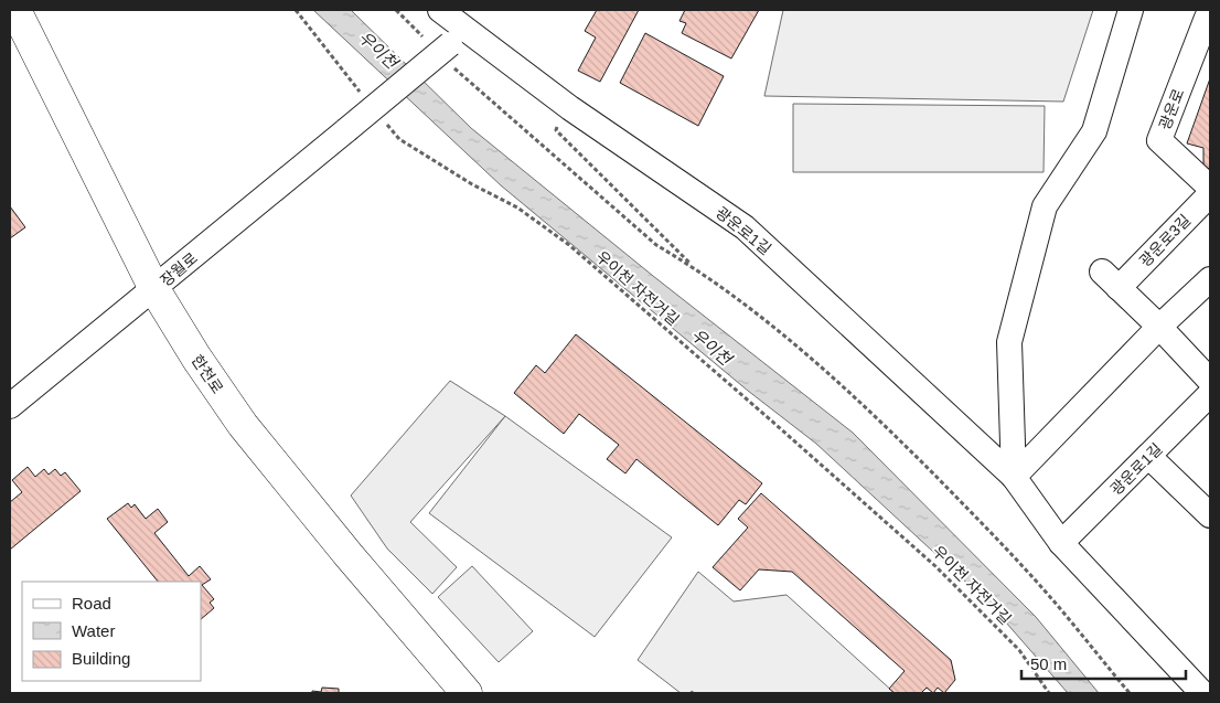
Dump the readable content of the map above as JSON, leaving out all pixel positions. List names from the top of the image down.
{
  "streets": {
    "main road": ["한천로"],
    "street": [
      "광운로",
      "광운로1길",
      "광운로3길",
      "장월로"
    ],
    "path": ["우이천 자전거길"]
  },
  "crossings": [
    ["광운로1길", "장월로"],
    ["장월로", "한천로"]
  ],
  "water": ["우이천"],
  "legend": ["Road", "Water", "Building"],
  "scale_bar": "50 m"
}
